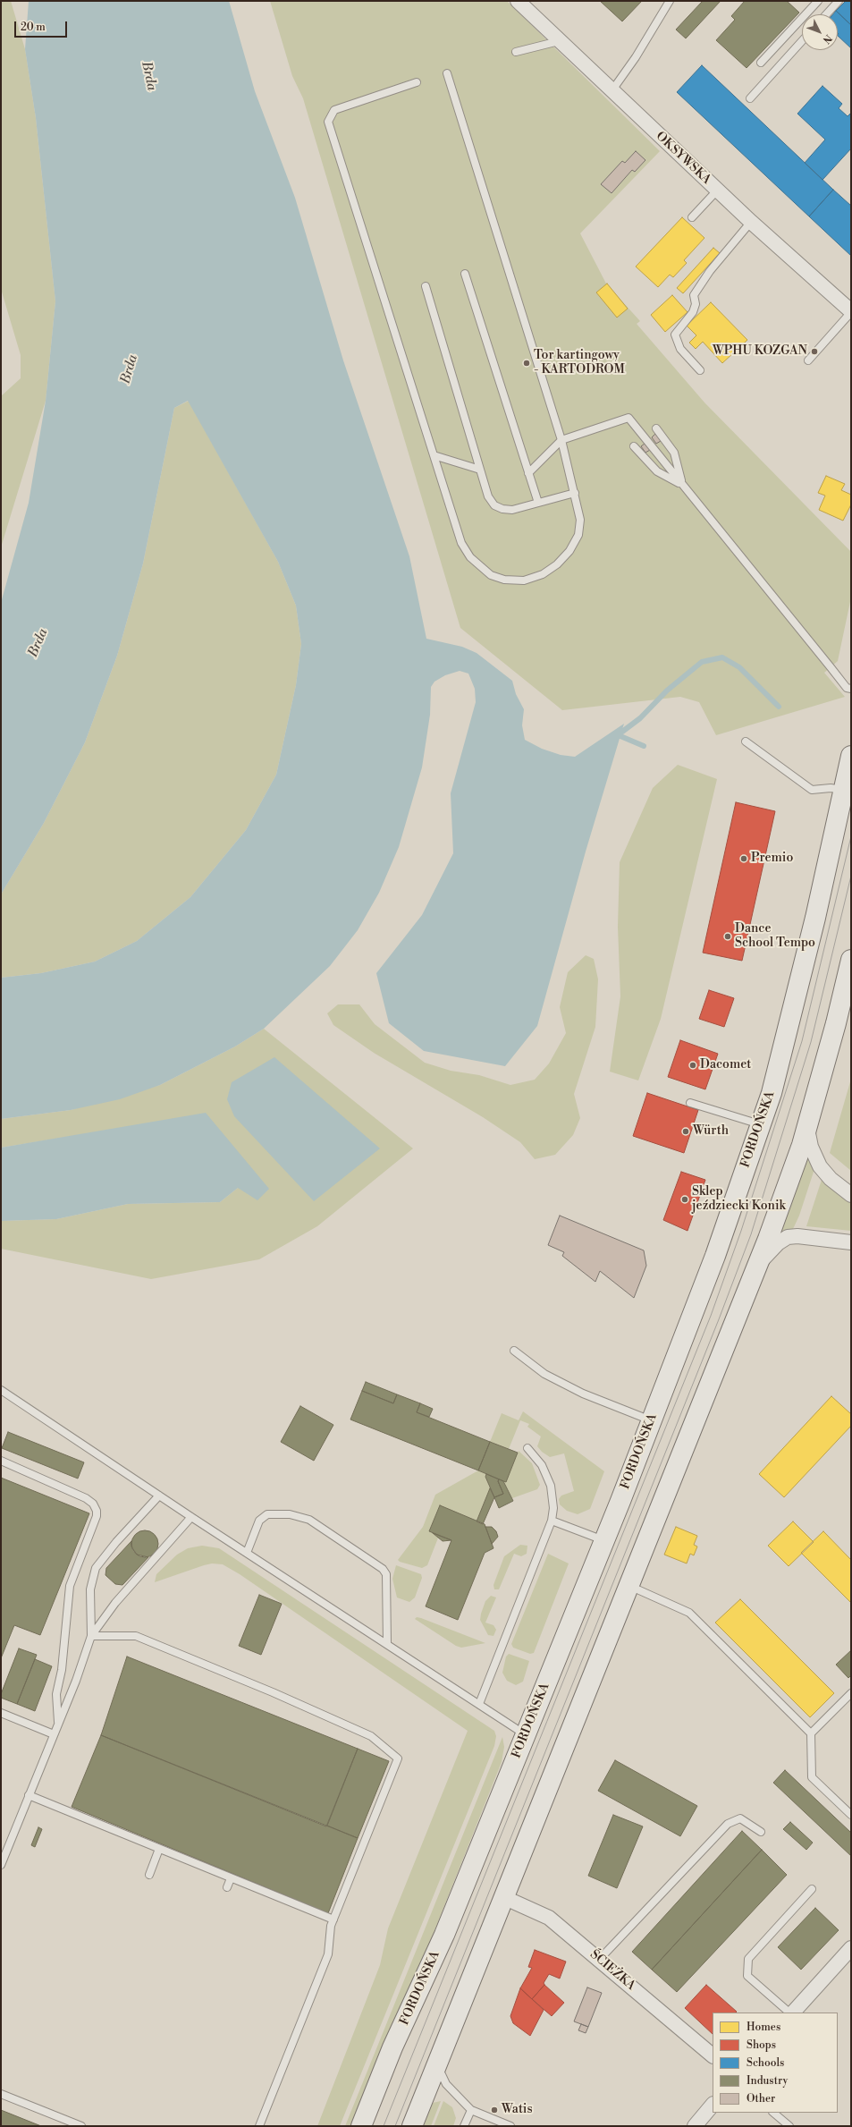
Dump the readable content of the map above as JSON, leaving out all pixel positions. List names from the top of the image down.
{
  "streets": {
    "main road": ["FORDOŃSKA"],
    "street": ["OKSYWSKA", "ŚCIEŻKA"]
  },
  "water": ["Brda"],
  "places": [
    "WPHU KOZGAN",
    "Tor kartingowy - KARTODROM",
    "Premio",
    "Dance School Tempo",
    "Dacomet",
    "Würth",
    "Sklep jeździecki Konik",
    "Watis"
  ],
  "legend": [
    "Homes",
    "Shops",
    "Schools",
    "Industry",
    "Other"
  ],
  "scale_bar": "20 m",
  "north": "bottom right"
}
